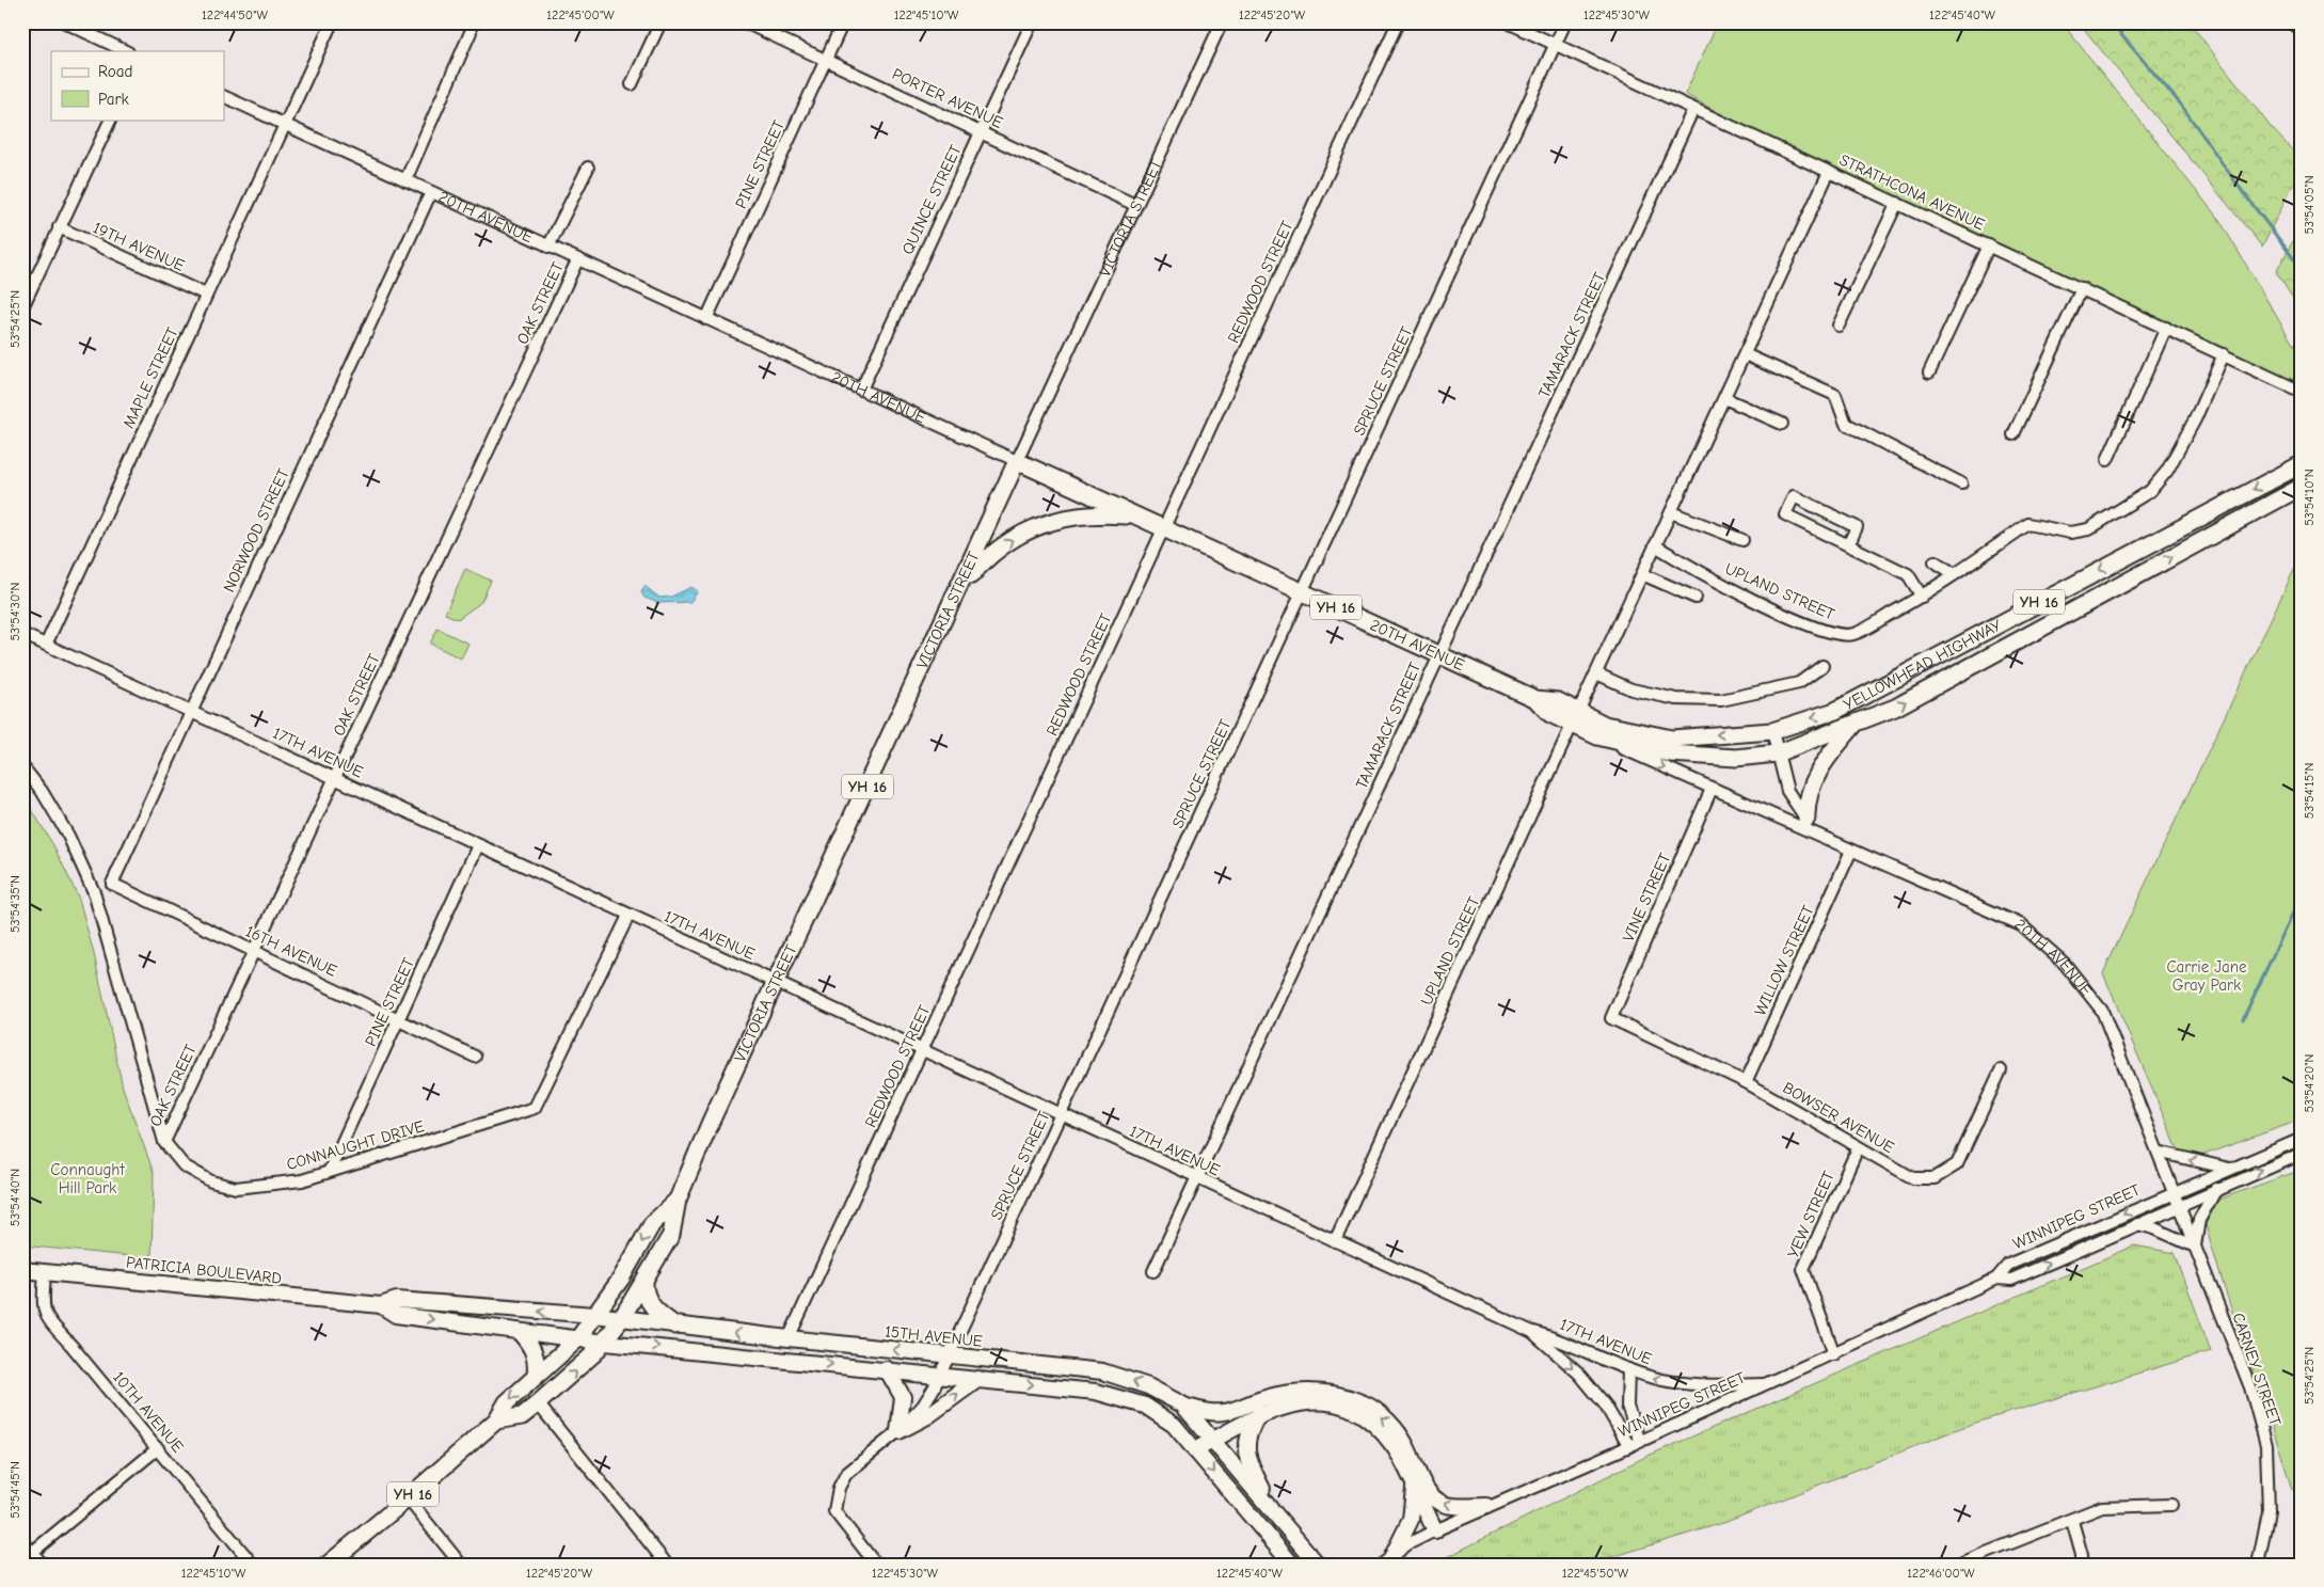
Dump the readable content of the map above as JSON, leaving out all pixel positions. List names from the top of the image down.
{
  "streets": {
    "highway": [
      "20TH AVENUE",
      "VICTORIA STREET",
      "YH 16",
      "YELLOWHEAD HIGHWAY"
    ],
    "main road": ["PATRICIA BOULEVARD", "15TH AVENUE"],
    "street": [
      "PORTER AVENUE",
      "PINE STREET",
      "STRATHCONA AVENUE",
      "QUINCE STREET",
      "19TH AVENUE",
      "REDWOOD STREET",
      "OAK STREET",
      "TAMARACK STREET",
      "MAPLE STREET",
      "SPRUCE STREET",
      "NORWOOD STREET",
      "UPLAND STREET",
      "17TH AVENUE",
      "VINE STREET",
      "16TH AVENUE",
      "WILLOW STREET",
      "BOWSER AVENUE",
      "CONNAUGHT DRIVE",
      "YEW STREET",
      "WINNIPEG STREET",
      "CARNEY STREET",
      "10TH AVENUE"
    ]
  },
  "crossings": [
    ["PORTER AVENUE", "PINE STREET"],
    ["PORTER AVENUE", "QUINCE STREET"],
    ["PORTER AVENUE", "VICTORIA STREET"],
    ["PINE STREET", "20TH AVENUE"],
    ["PINE STREET", "17TH AVENUE"],
    ["PINE STREET", "16TH AVENUE"],
    ["PINE STREET", "CONNAUGHT DRIVE"],
    ["STRATHCONA AVENUE", "TAMARACK STREET"],
    ["STRATHCONA AVENUE", "SPRUCE STREET"],
    ["STRATHCONA AVENUE", "UPLAND STREET"],
    ["QUINCE STREET", "20TH AVENUE"],
    ["20TH AVENUE", "VICTORIA STREET"],
    ["20TH AVENUE", "REDWOOD STREET"],
    ["20TH AVENUE", "OAK STREET"],
    ["20TH AVENUE", "TAMARACK STREET"],
    ["20TH AVENUE", "MAPLE STREET"],
    ["20TH AVENUE", "SPRUCE STREET"],
    ["20TH AVENUE", "NORWOOD STREET"],
    ["20TH AVENUE", "UPLAND STREET"],
    ["20TH AVENUE", "YELLOWHEAD HIGHWAY"],
    ["20TH AVENUE", "VINE STREET"],
    ["20TH AVENUE", "WILLOW STREET"],
    ["20TH AVENUE", "WINNIPEG STREET"],
    ["20TH AVENUE", "CARNEY STREET"],
    ["VICTORIA STREET", "17TH AVENUE"],
    ["VICTORIA STREET", "PATRICIA BOULEVARD"],
    ["VICTORIA STREET", "15TH AVENUE"],
    ["19TH AVENUE", "MAPLE STREET"],
    ["REDWOOD STREET", "17TH AVENUE"],
    ["REDWOOD STREET", "15TH AVENUE"],
    ["OAK STREET", "17TH AVENUE"],
    ["OAK STREET", "16TH AVENUE"],
    ["OAK STREET", "CONNAUGHT DRIVE"],
    ["TAMARACK STREET", "17TH AVENUE"],
    ["MAPLE STREET", "17TH AVENUE"],
    ["SPRUCE STREET", "17TH AVENUE"],
    ["SPRUCE STREET", "15TH AVENUE"],
    ["NORWOOD STREET", "17TH AVENUE"],
    ["NORWOOD STREET", "16TH AVENUE"],
    ["UPLAND STREET", "YELLOWHEAD HIGHWAY"],
    ["UPLAND STREET", "17TH AVENUE"],
    ["17TH AVENUE", "CONNAUGHT DRIVE"],
    ["17TH AVENUE", "WINNIPEG STREET"],
    ["VINE STREET", "BOWSER AVENUE"],
    ["WILLOW STREET", "BOWSER AVENUE"],
    ["BOWSER AVENUE", "YEW STREET"],
    ["YEW STREET", "WINNIPEG STREET"],
    ["WINNIPEG STREET", "CARNEY STREET"],
    ["PATRICIA BOULEVARD", "15TH AVENUE"],
    ["PATRICIA BOULEVARD", "10TH AVENUE"]
  ],
  "parks": ["Carrie Jane Gray Park", "Connaught Hill Park"],
  "legend": ["Road", "Park"],
  "coordinates": [
    "122°44'50\"W",
    "122°45'00\"W",
    "122°45'10\"W",
    "122°45'20\"W",
    "122°45'30\"W",
    "122°45'40\"W",
    "53°54'05\"N",
    "53°54'25\"N",
    "53°54'10\"N",
    "53°54'30\"N",
    "53°54'15\"N",
    "53°54'35\"N",
    "53°54'20\"N",
    "53°54'40\"N",
    "53°54'45\"N",
    "122°45'50\"W",
    "122°46'00\"W"
  ]
}
